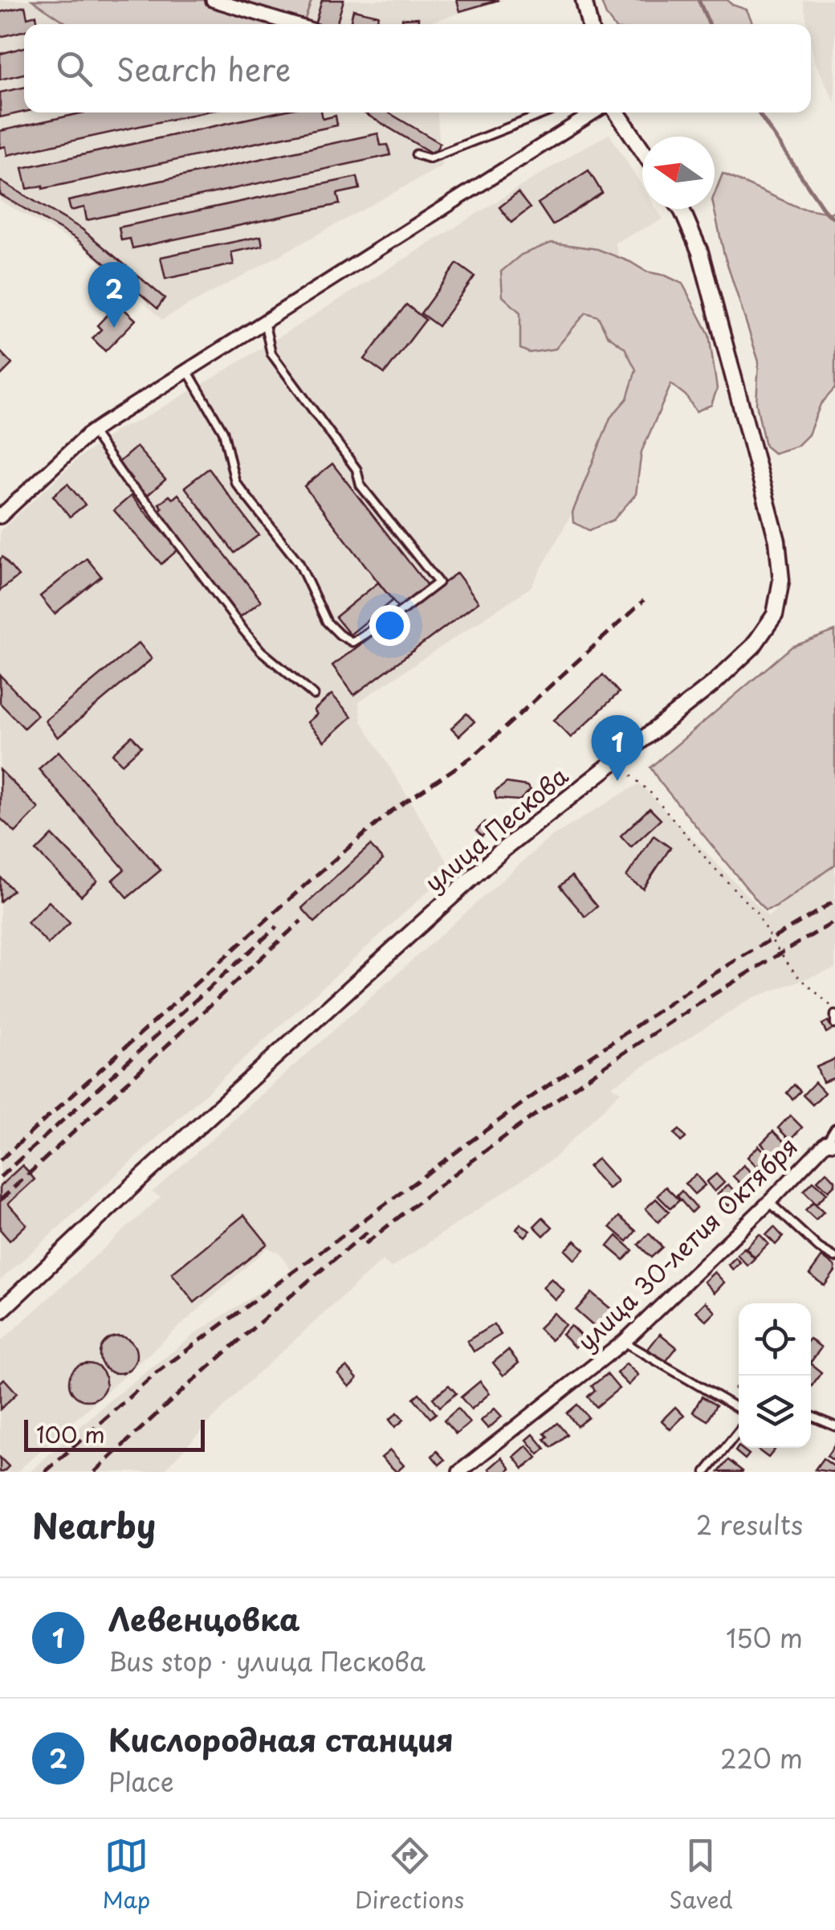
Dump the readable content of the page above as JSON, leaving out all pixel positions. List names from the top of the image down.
{
  "streets": {
    "street": ["улица Пескова", "улица 30-летия Октября"]
  },
  "scale_bar": "100 m",
  "north": "left",
  "page": {
    "search": "Search here",
    "pins": ["2", "1"],
    "scale": "100 m",
    "heading": ["Nearby", "2 results"],
    "list": [
      {
        "mark": "1",
        "name": "Левенцовка",
        "note": "Bus stop · улица Пескова",
        "value": "150 m"
      },
      {
        "mark": "2",
        "name": "Кислородная станция",
        "note": "Place",
        "value": "220 m"
      }
    ],
    "nav": ["Map", "Directions", "Saved"]
  }
}
